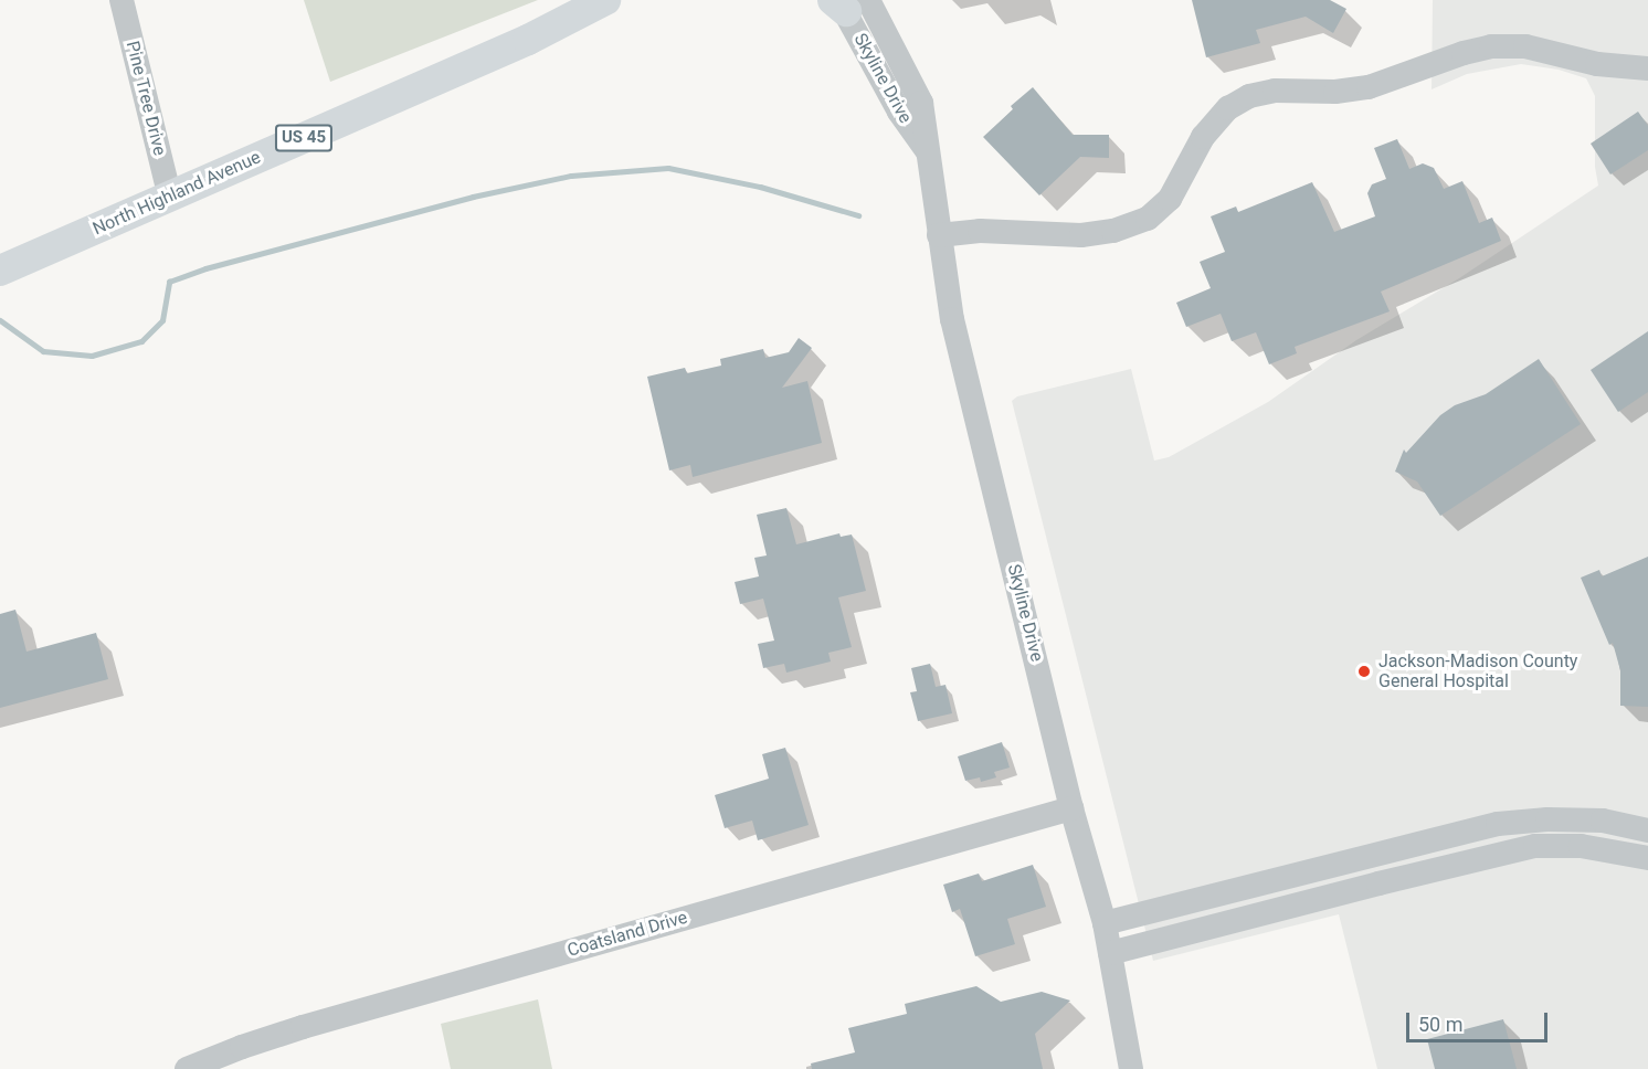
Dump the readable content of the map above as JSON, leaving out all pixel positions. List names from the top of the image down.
{
  "streets": {
    "main road": ["US 45", "North Highland Avenue"],
    "street": ["Skyline Drive", "Pine Tree Drive", "Coatsland Drive"]
  },
  "crossings": [
    ["Skyline Drive", "Coatsland Drive"],
    ["Pine Tree Drive", "North Highland Avenue"]
  ],
  "places": ["Jackson-Madison County General Hospital"],
  "scale_bar": "50 m"
}
